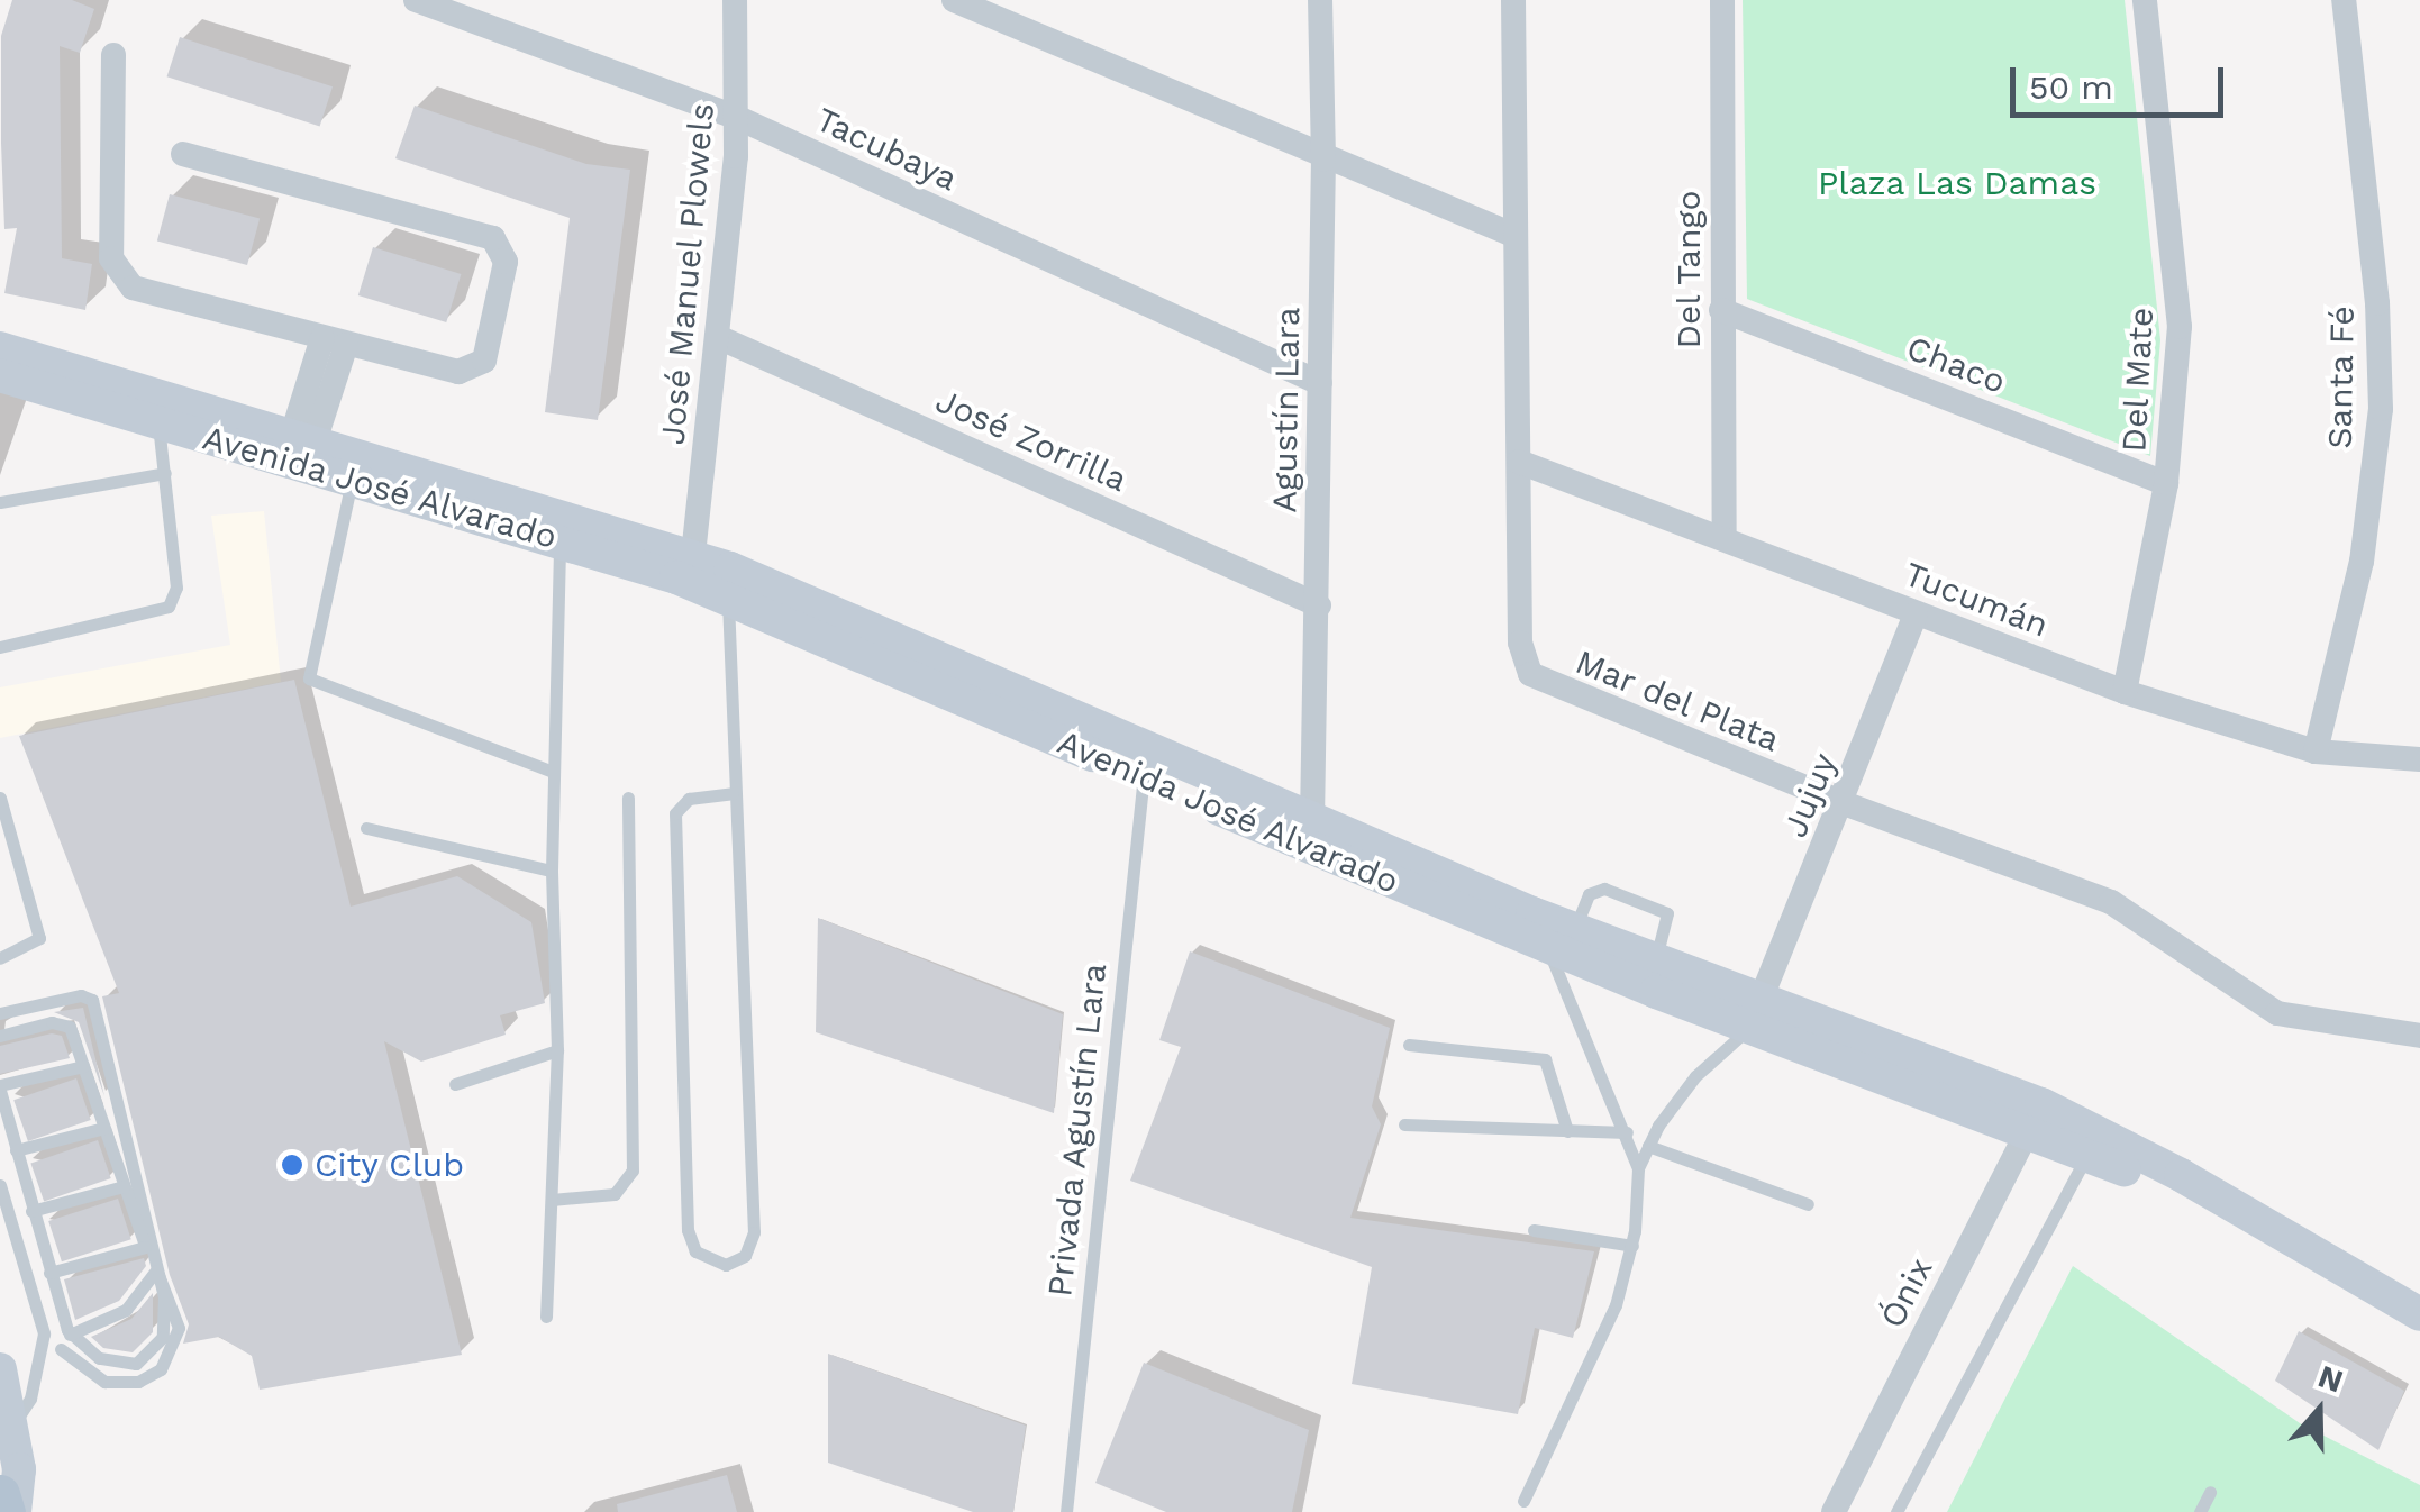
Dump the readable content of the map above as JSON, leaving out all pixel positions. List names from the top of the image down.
{
  "streets": {
    "street": [
      "Tacubaya",
      "Del Tango",
      "José Manuel Plowels",
      "Chaco",
      "Santa Fé",
      "Del Mate",
      "Agustín Lara",
      "José Zorrilla",
      "Avenida José Alvarado",
      "Tucumán",
      "Mar del Plata",
      "Jujuy",
      "Ónix"
    ],
    "lane": ["Privada Agustín Lara"]
  },
  "crossings": [
    ["Tacubaya", "José Manuel Plowels"],
    ["Tacubaya", "Agustín Lara"],
    ["Del Tango", "Chaco"],
    ["Del Tango", "Tucumán"],
    ["José Manuel Plowels", "José Zorrilla"],
    ["José Manuel Plowels", "Avenida José Alvarado"],
    ["Chaco", "Del Mate"],
    ["Santa Fé", "Tucumán"],
    ["Del Mate", "Tucumán"],
    ["Agustín Lara", "José Zorrilla"],
    ["Agustín Lara", "Avenida José Alvarado"],
    ["Avenida José Alvarado", "Jujuy"],
    ["Avenida José Alvarado", "Privada Agustín Lara"],
    ["Avenida José Alvarado", "Ónix"],
    ["Tucumán", "Mar del Plata"],
    ["Tucumán", "Jujuy"],
    ["Mar del Plata", "Jujuy"]
  ],
  "parks": ["Plaza Las Damas"],
  "places": ["City Club"],
  "scale_bar": "50 m",
  "north": "top"
}
